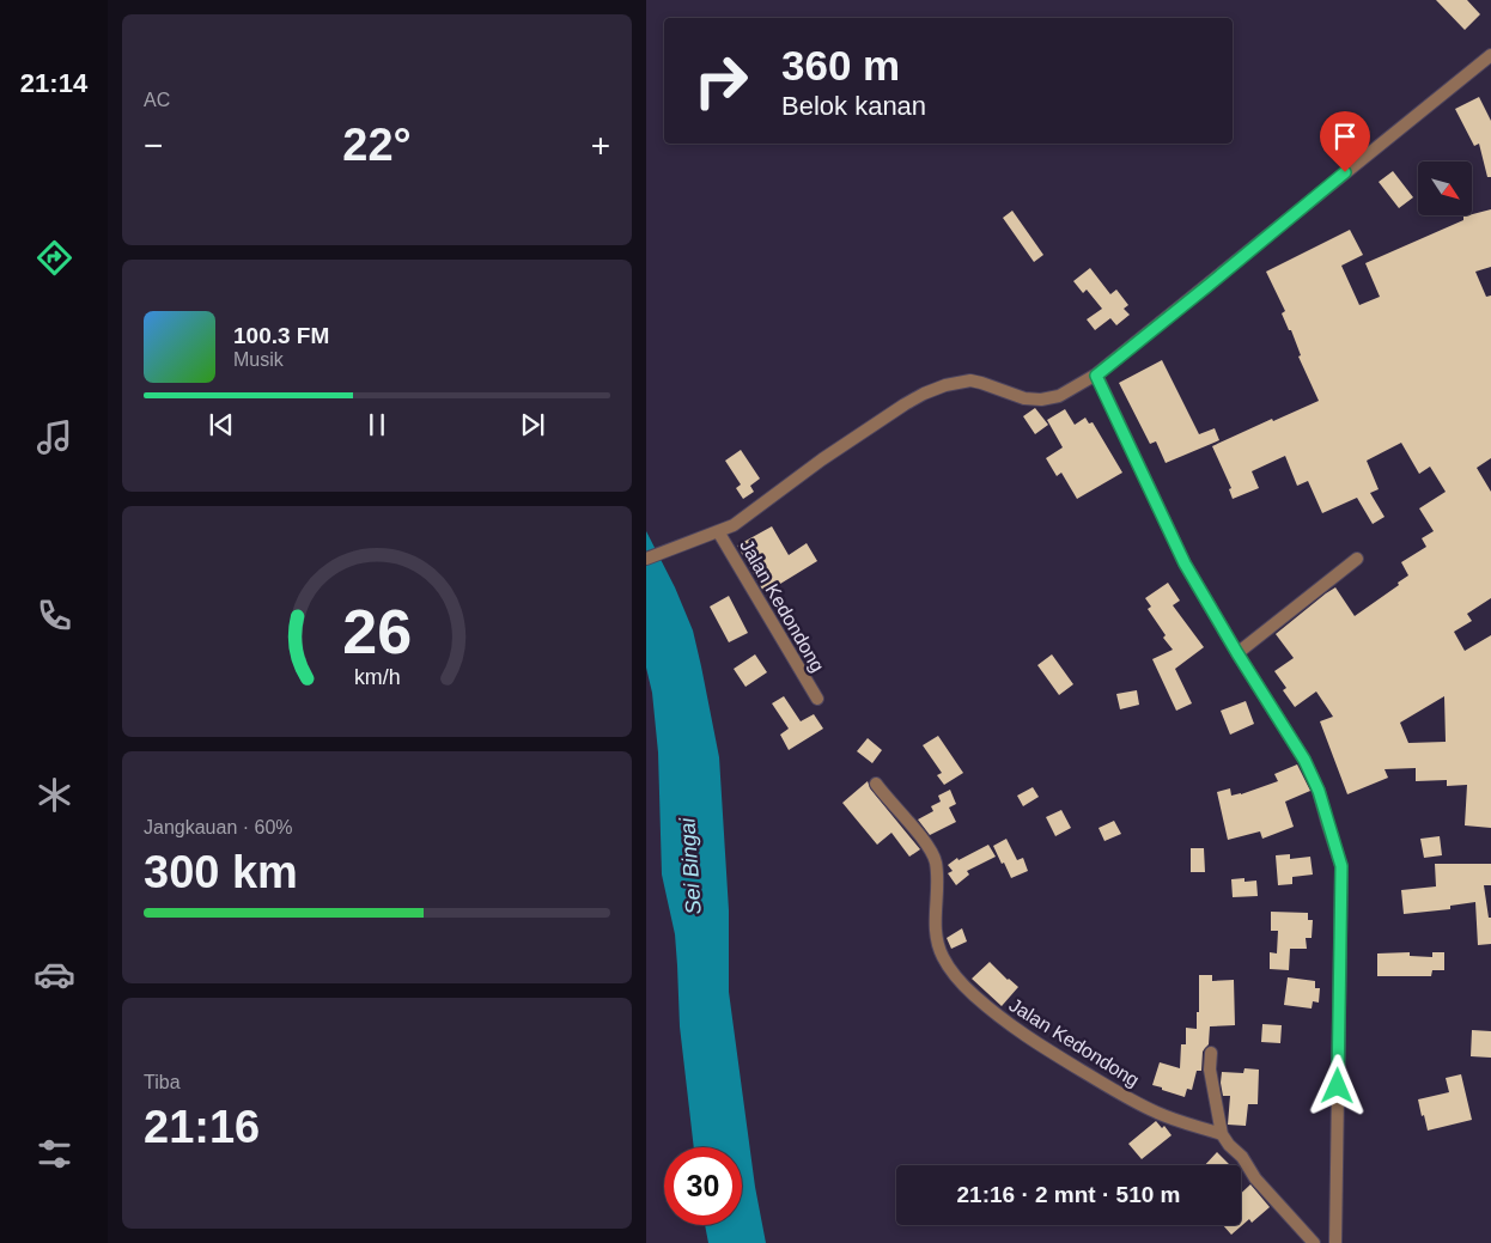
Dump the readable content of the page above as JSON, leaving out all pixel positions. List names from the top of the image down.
{
  "streets": {
    "street": ["Jalan Kedondong"]
  },
  "water": ["Sei Bingai"],
  "north": "bottom right",
  "page": {
    "tabs": "21:14",
    "tile": [
      "AC",
      ["Jangkauan · 60%", "300 km"],
      ["Tiba", "21:16"]
    ],
    "turn": ["360 m", "Belok kanan"],
    "heat": ["−", "22°", "+"],
    "song": ["100.3 FM", "Musik"],
    "limit": "30",
    "trip": "21:16 · 2 mnt · 510 m",
    "gauge": ["26", "km/h"]
  }
}
